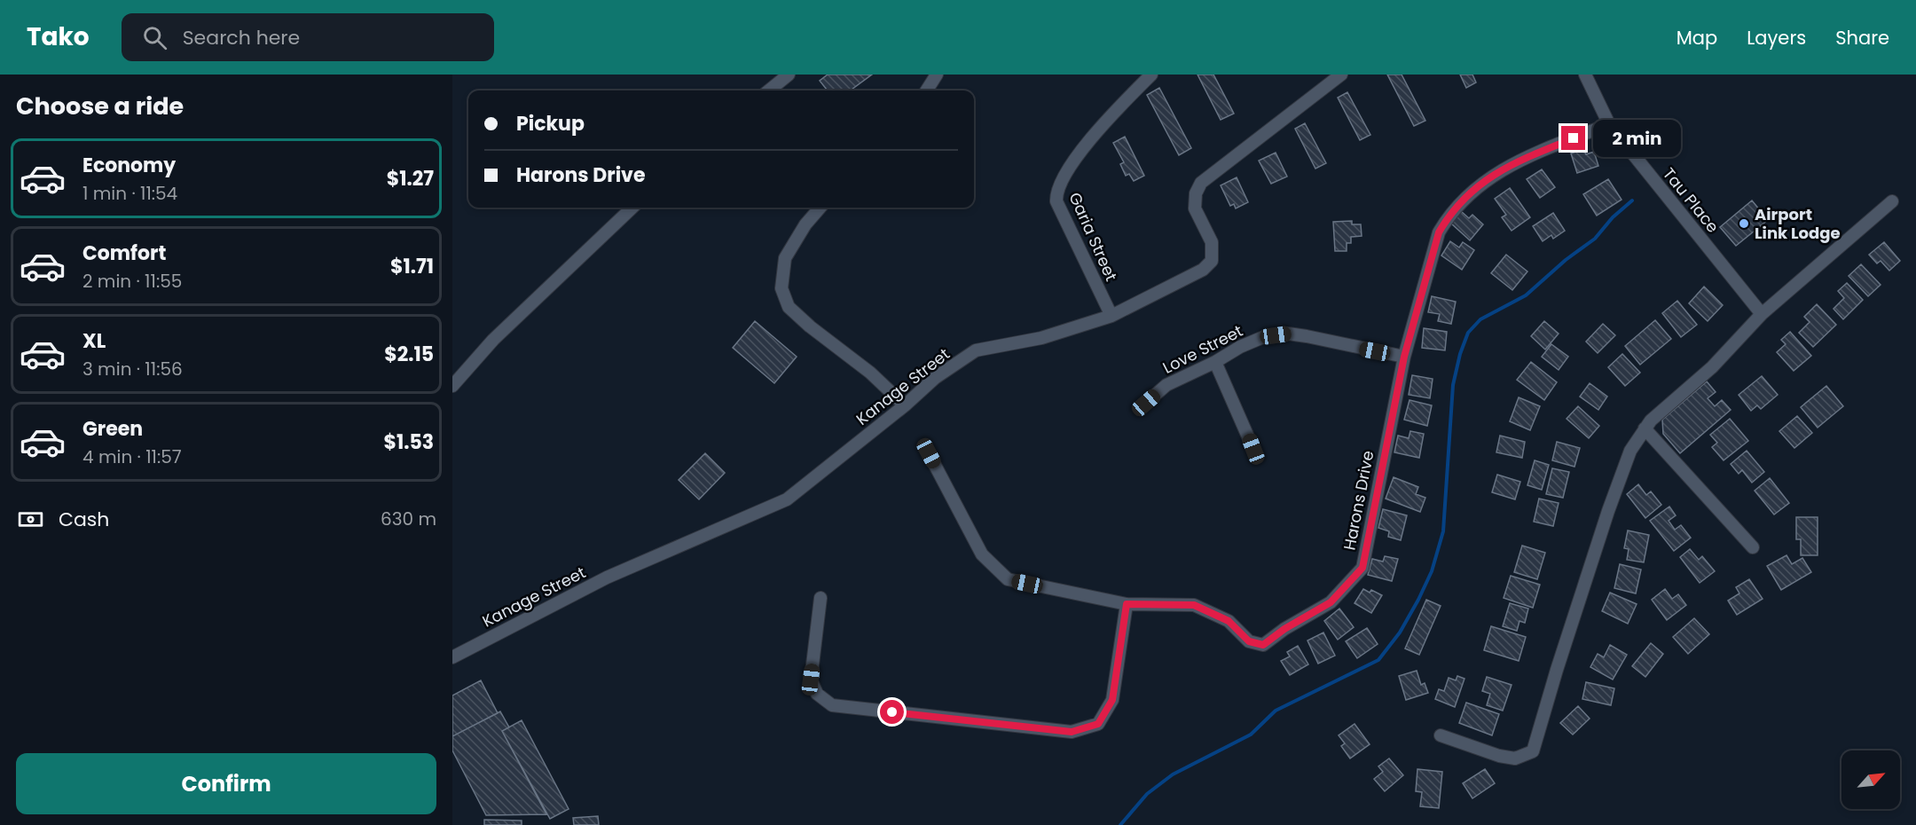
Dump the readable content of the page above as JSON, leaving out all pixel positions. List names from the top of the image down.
{
  "streets": {
    "street": [
      "Tau Place",
      "Garia Street",
      "Love Street",
      "Kanage Street",
      "Harons Drive"
    ]
  },
  "crossings": [
    ["Tau Place", "Harons Drive"],
    ["Garia Street", "Kanage Street"],
    ["Love Street", "Harons Drive"]
  ],
  "places": ["Airport Link Lodge"],
  "north": "top right",
  "page": {
    "header": "Tako",
    "search": "Search here",
    "nav": ["Map", "Layers", "Share"],
    "heading": "Choose a ride",
    "banner": ["Pickup", "Harons Drive"],
    "bubble": "2 min",
    "list": [
      {
        "name": "Economy",
        "note": "1 min · 11:54",
        "value": "$1.27"
      },
      {
        "name": "Comfort",
        "note": "2 min · 11:55",
        "value": "$1.71"
      },
      {
        "name": "XL",
        "note": "3 min · 11:56",
        "value": "$2.15"
      },
      {
        "name": "Green",
        "note": "4 min · 11:57",
        "value": "$1.53"
      }
    ],
    "pay": ["Cash", "630 m"],
    "buttons": "Confirm"
  }
}
